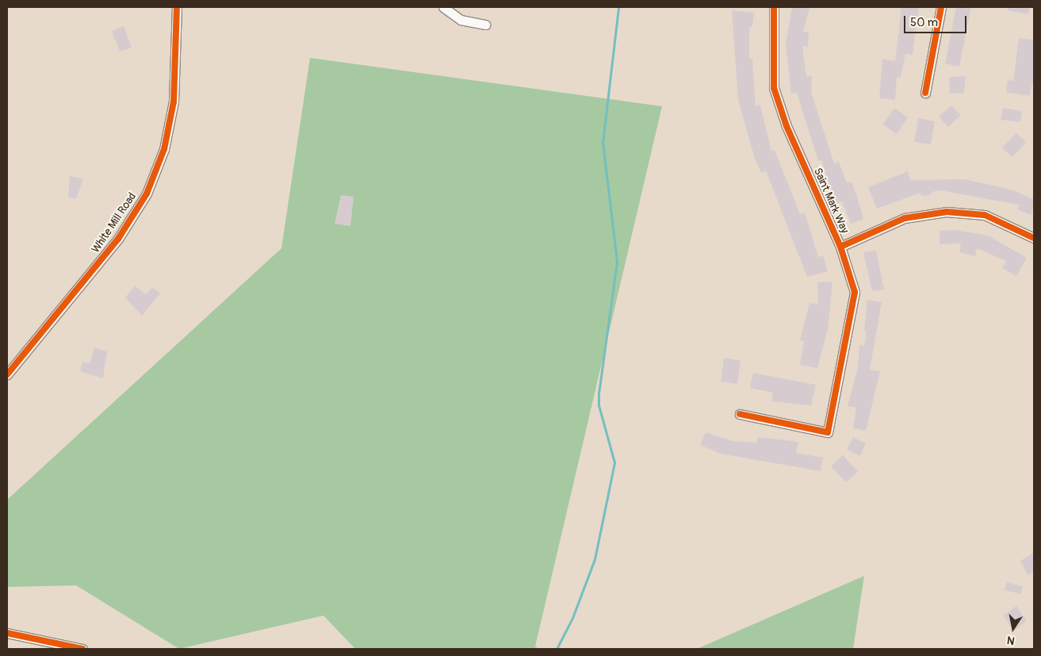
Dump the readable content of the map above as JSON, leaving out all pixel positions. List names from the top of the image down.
{
  "streets": {
    "street": ["Saint Mark Way", "White Mill Road"]
  },
  "scale_bar": "50 m",
  "north": "bottom"
}
